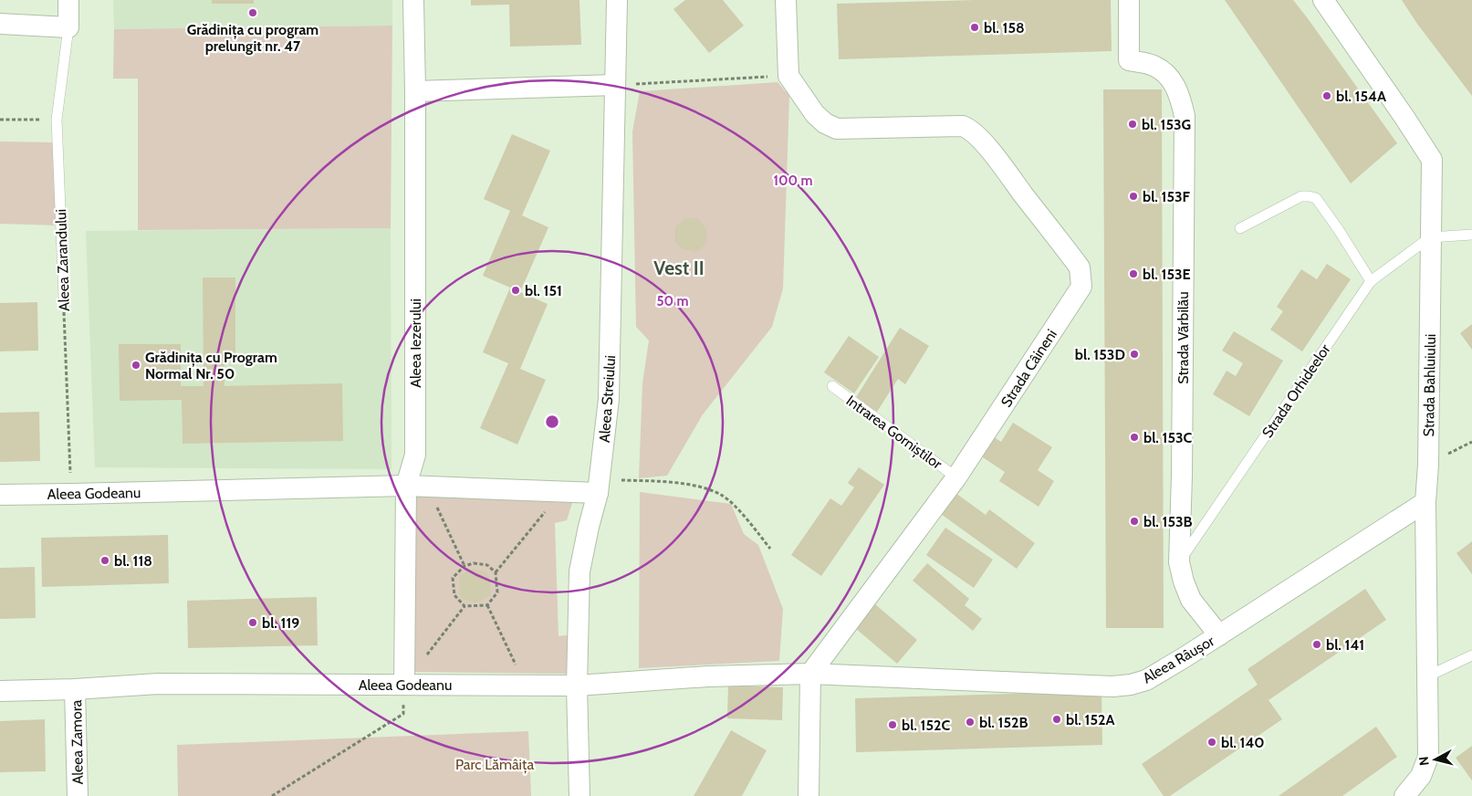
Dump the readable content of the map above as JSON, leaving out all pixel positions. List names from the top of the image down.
{
  "streets": {
    "street": [
      "Strada Vărbilău",
      "Aleea Iezerului",
      "Strada Câineni",
      "Strada Bahluiului",
      "Aleea Streiului",
      "Aleea Godeanu",
      "Aleea Râușor",
      "Aleea Zamora"
    ],
    "lane": ["Aleea Zarandului", "Strada Orhideelor", "Intrarea Gorniștilor"]
  },
  "crossings": [
    ["Aleea Zarandului", "Aleea Godeanu"],
    ["Strada Vărbilău", "Strada Orhideelor"],
    ["Strada Vărbilău", "Aleea Râușor"],
    ["Aleea Iezerului", "Aleea Godeanu"],
    ["Strada Câineni", "Intrarea Gorniștilor"],
    ["Strada Câineni", "Aleea Godeanu"],
    ["Strada Câineni", "Aleea Râușor"],
    ["Strada Bahluiului", "Strada Orhideelor"],
    ["Strada Bahluiului", "Aleea Râușor"],
    ["Aleea Streiului", "Aleea Godeanu"],
    ["Aleea Godeanu", "Aleea Râușor"],
    ["Aleea Godeanu", "Aleea Zamora"]
  ],
  "districts": ["Vest II"],
  "parks": ["Parc Lămâița"],
  "places": [
    "Grădinița cu program prelungit nr. 47",
    "bl. 158",
    "bl. 154A",
    "bl. 153G",
    "bl. 153F",
    "bl. 153E",
    "bl. 151",
    "bl. 153D",
    "Grădinița cu Program Normal Nr. 50",
    "bl. 153C",
    "bl. 153B",
    "bl. 118",
    "bl. 119",
    "bl. 141",
    "bl. 152A",
    "bl. 152B",
    "bl. 152C",
    "bl. 140"
  ],
  "north": "left",
  "rings": ["100 m", "50 m"]
}
